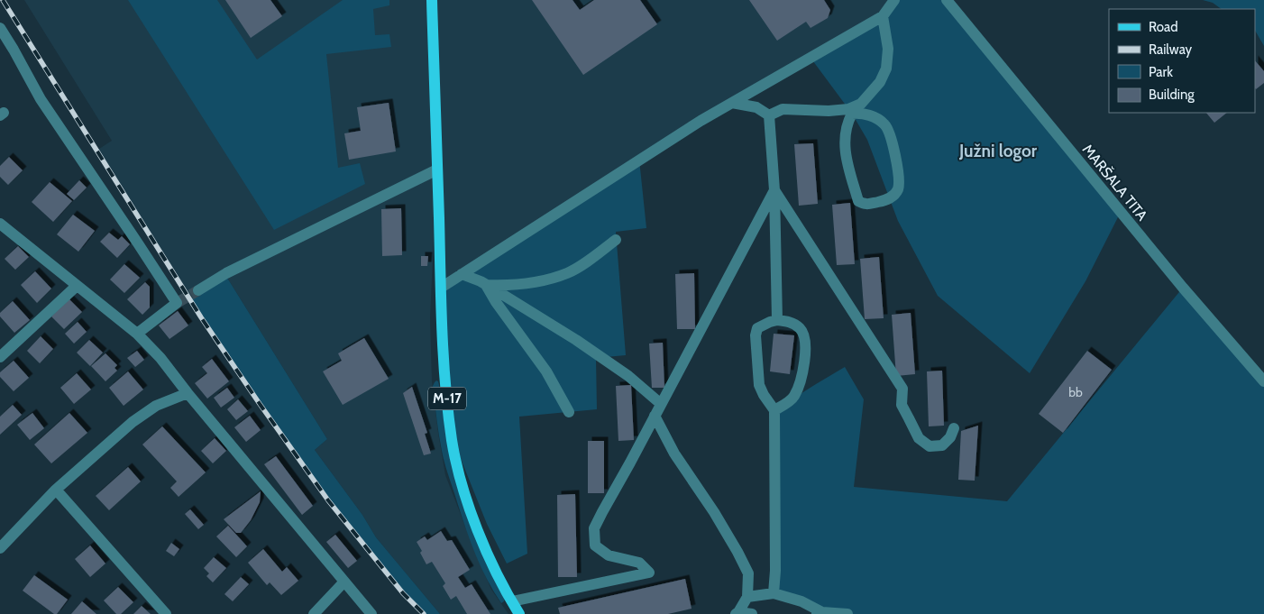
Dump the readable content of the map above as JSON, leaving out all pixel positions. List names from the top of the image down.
{
  "streets": {
    "main road": ["M-17"],
    "street": ["MARŠALA TITA"]
  },
  "districts": ["Južni logor"],
  "house_numbers": ["bb"],
  "legend": [
    "Road",
    "Railway",
    "Park",
    "Building"
  ]
}
